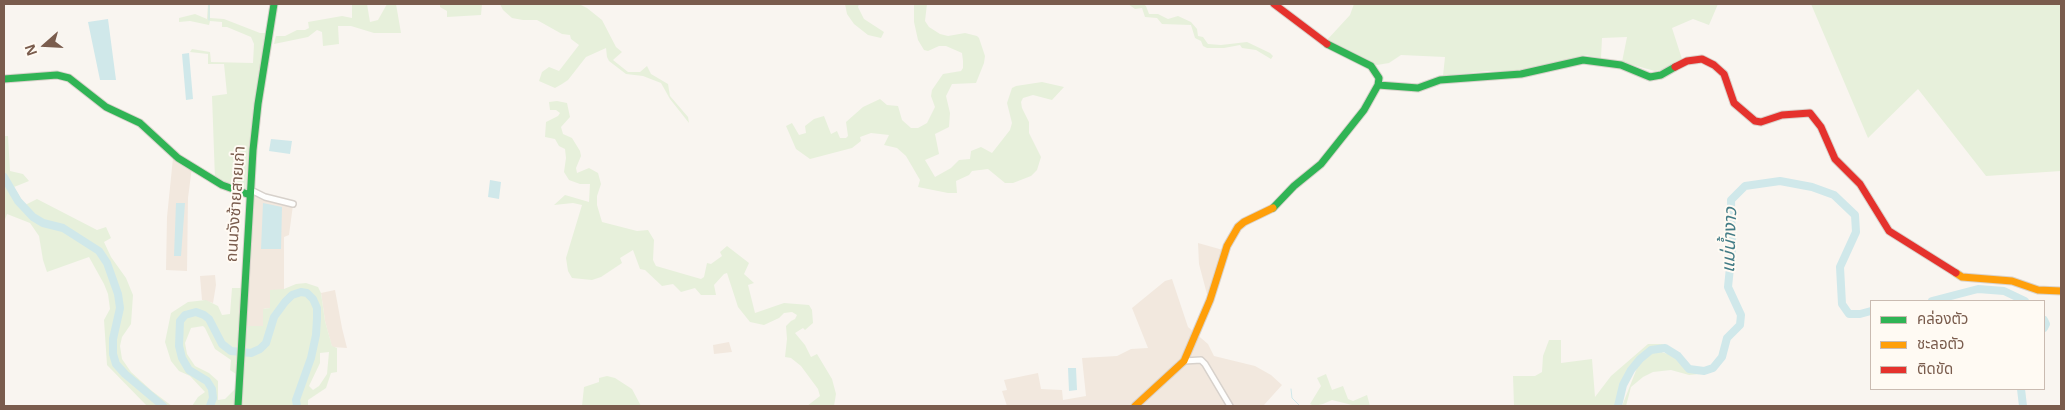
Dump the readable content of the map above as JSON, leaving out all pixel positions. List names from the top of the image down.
{
  "streets": {
    "street": ["ถนนวังซ้ายสายเก่า"]
  },
  "water": ["แม่น้ำงาว"],
  "legend": ["คล่องตัว", "ชะลอตัว", "ติดขัด"],
  "north": "left"
}
